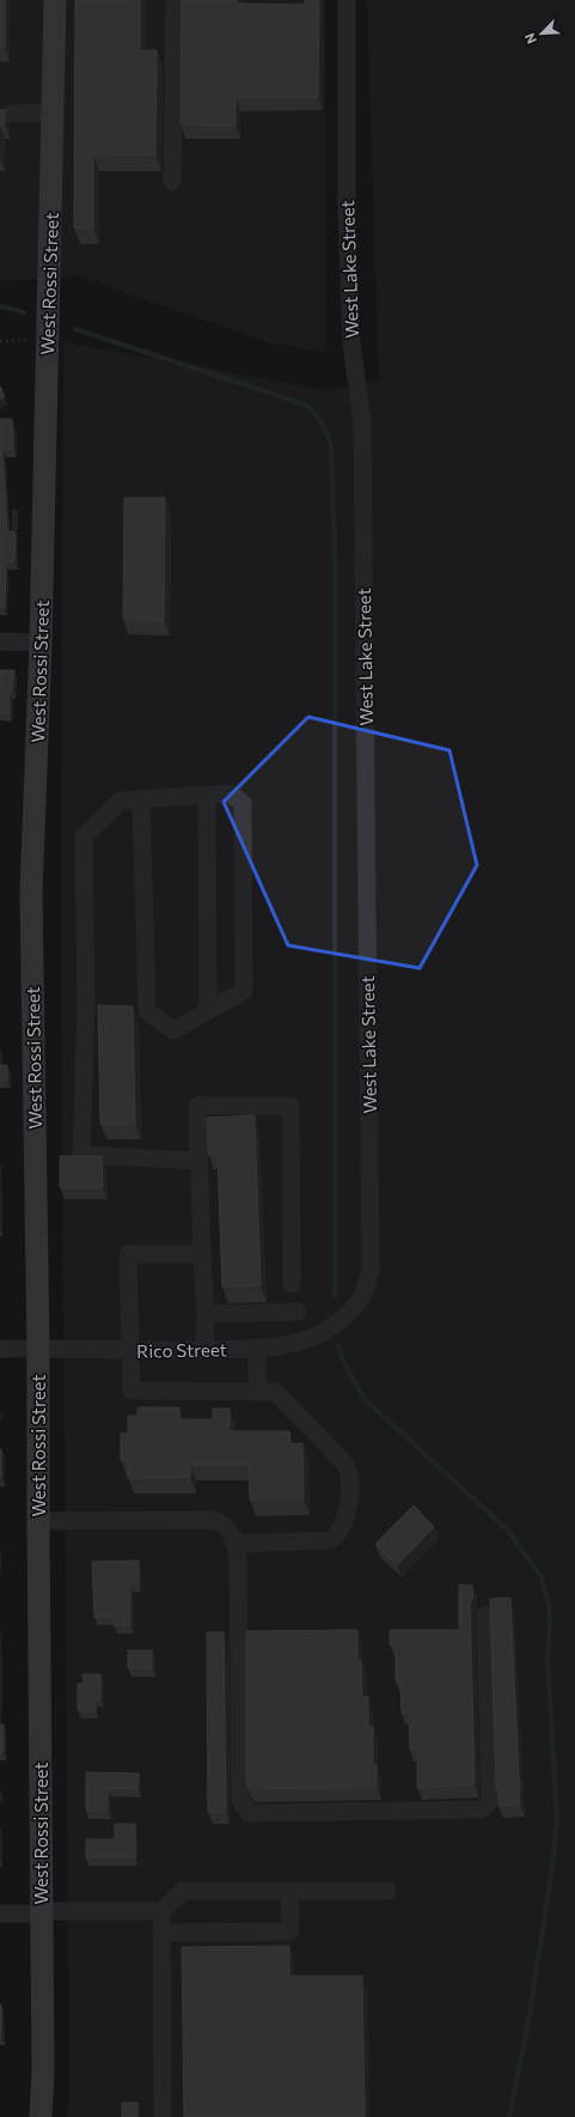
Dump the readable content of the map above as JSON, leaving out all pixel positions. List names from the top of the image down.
{
  "streets": {
    "main road": ["West Rossi Street"],
    "street": ["West Lake Street", "Rico Street"]
  },
  "crossings": [
    ["West Lake Street", "Rico Street"],
    ["West Rossi Street", "Rico Street"]
  ],
  "north": "bottom left"
}
